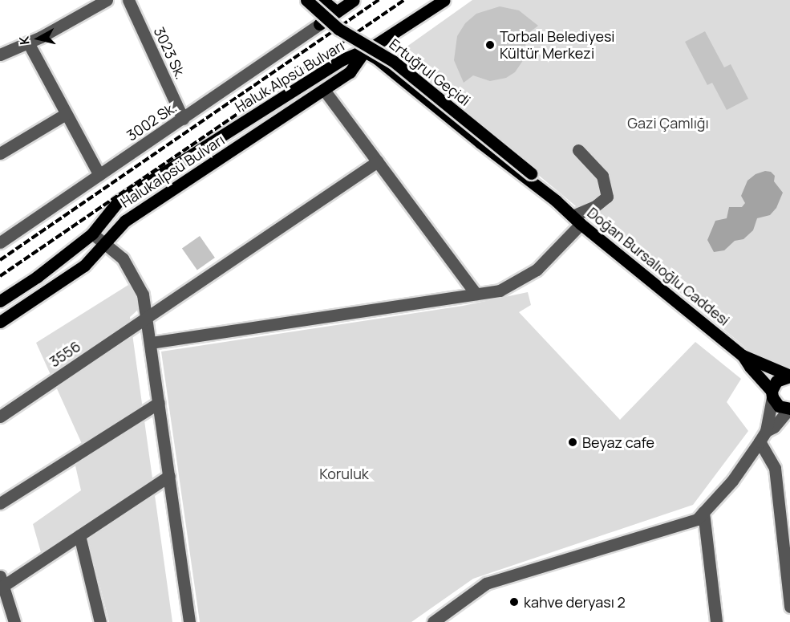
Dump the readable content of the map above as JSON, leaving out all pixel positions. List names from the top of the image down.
{
  "streets": {
    "main road": [
      "Ertuğrul Geçidi",
      "Haluk Alpsü Bulvarı",
      "Halukalpsü Bulvarı",
      "Doğan Bursalıoğlu Caddesi"
    ],
    "street": ["3023 Sk.", "3002 Sk.", "3556"]
  },
  "crossings": [
    ["3023 Sk.", "3002 Sk."],
    ["Ertuğrul Geçidi", "Doğan Bursalıoğlu Caddesi"],
    ["Haluk Alpsü Bulvarı", "Halukalpsü Bulvarı"]
  ],
  "parks": ["Gazi Çamlığı", "Koruluk"],
  "places": ["Torbalı Belediyesi Kültür Merkezi", "Beyaz cafe", "kahve deryası 2"],
  "north": "left"
}
